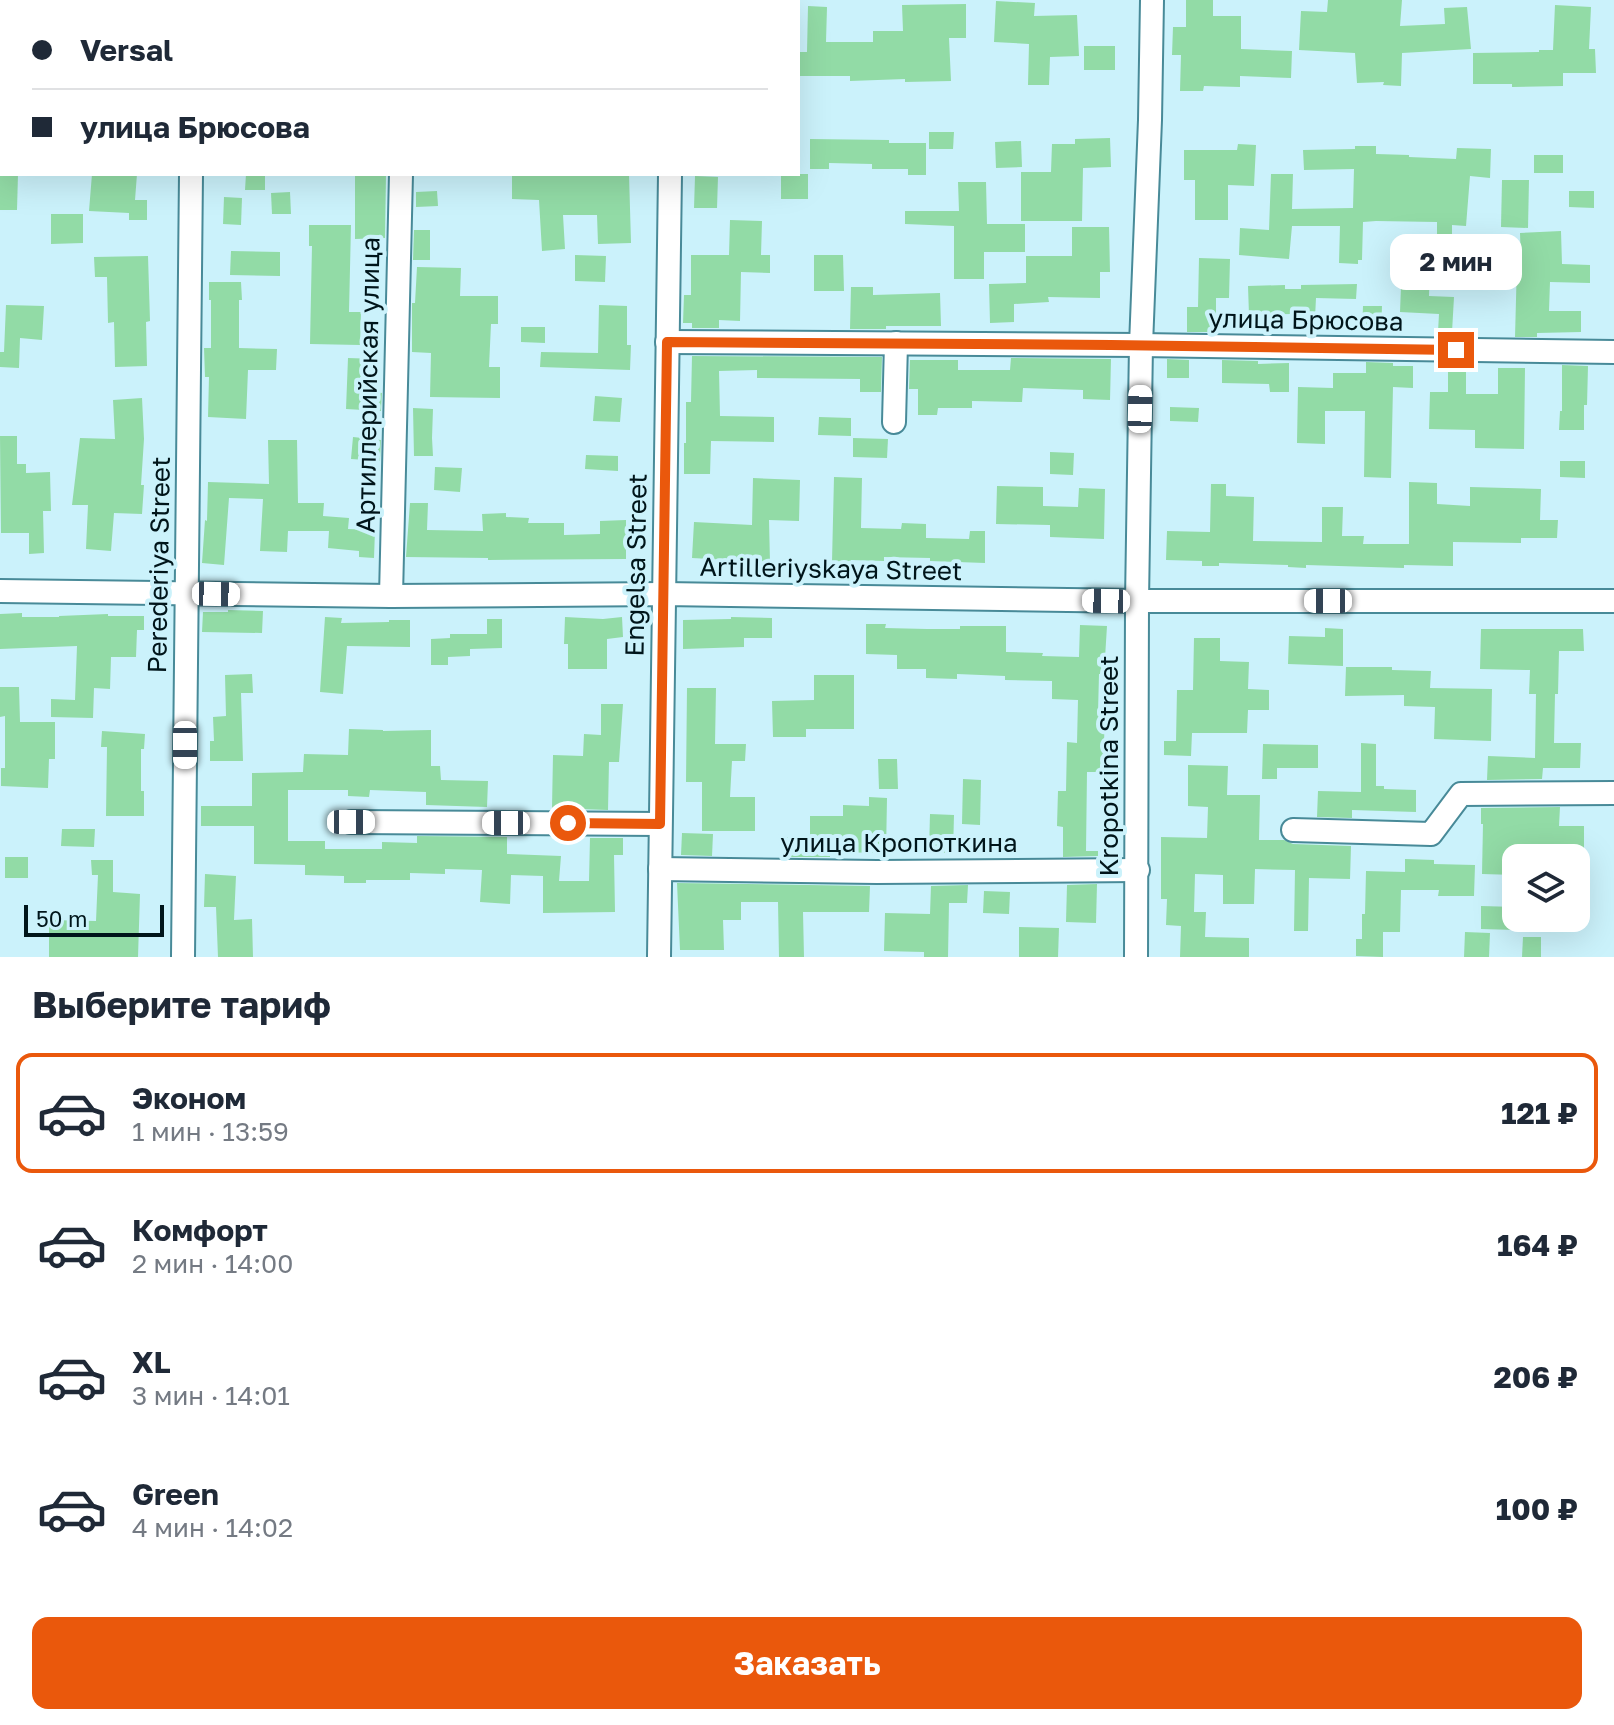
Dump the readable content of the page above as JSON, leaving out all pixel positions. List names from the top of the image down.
{
  "streets": {
    "street": [
      "улица Брюсова",
      "Артиллерийская улица",
      "Perederiya Street",
      "Engelsa Street",
      "Artilleriyskaya Street",
      "Kropotkina Street",
      "улица Кропоткина"
    ]
  },
  "crossings": [
    ["улица Брюсова", "Kropotkina Street"],
    ["Артиллерийская улица", "Artilleriyskaya Street"],
    ["Perederiya Street", "Artilleriyskaya Street"],
    ["Engelsa Street", "Artilleriyskaya Street"],
    ["Engelsa Street", "улица Кропоткина"],
    ["Artilleriyskaya Street", "Kropotkina Street"],
    ["Kropotkina Street", "улица Кропоткина"]
  ],
  "scale_bar": "50 m",
  "page": {
    "banner": ["Versal", "улица Брюсова"],
    "bubble": "2 мин",
    "scale": "50 m",
    "heading": "Выберите тариф",
    "list": [
      {
        "name": "Эконом",
        "note": "1 мин · 13:59",
        "value": "121 ₽"
      },
      {
        "name": "Комфорт",
        "note": "2 мин · 14:00",
        "value": "164 ₽"
      },
      {
        "name": "XL",
        "note": "3 мин · 14:01",
        "value": "206 ₽"
      },
      {
        "name": "Green",
        "note": "4 мин · 14:02",
        "value": "100 ₽"
      }
    ],
    "buttons": "Заказать"
  }
}
